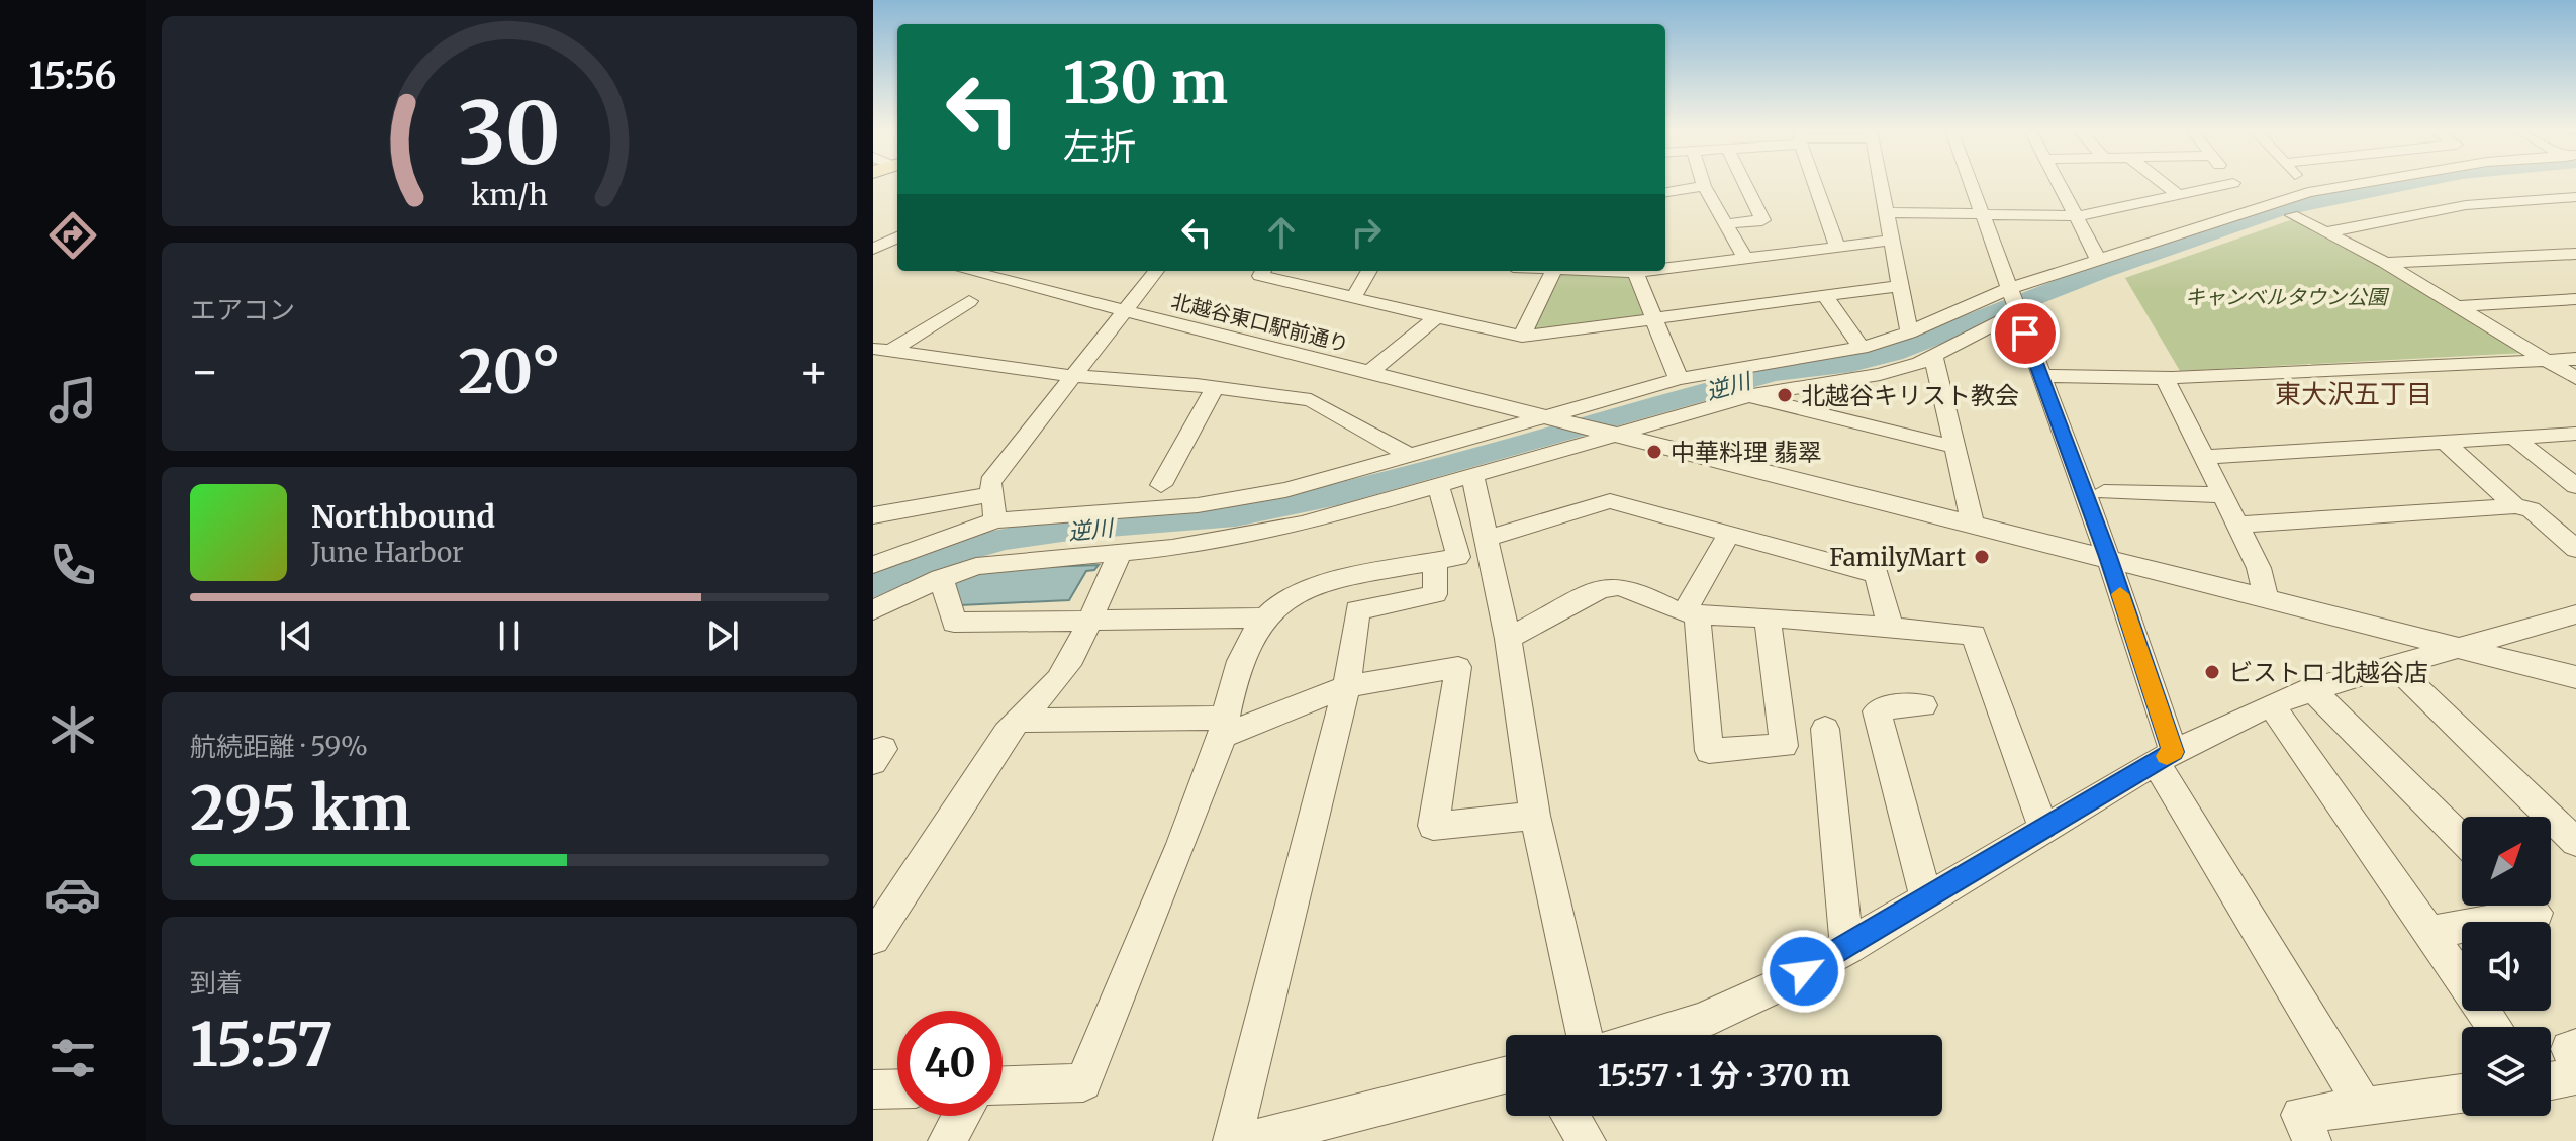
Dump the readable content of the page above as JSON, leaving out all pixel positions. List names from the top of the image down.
{
  "streets": {
    "street": ["北越谷東口駅前通り"]
  },
  "districts": ["東大沢五丁目"],
  "water": ["逆川"],
  "parks": ["キャンベルタウン公園"],
  "places": [
    "北越谷キリスト教会",
    "中華料理 翡翠",
    "FamilyMart",
    "ビストロ 北越谷店"
  ],
  "north": "top right",
  "page": {
    "tabs": "15:56",
    "turn": ["130 m", "左折"],
    "tile": [
      "エアコン",
      ["航続距離 · 59%", "295 km"],
      ["到着", "15:57"]
    ],
    "heat": ["−", "20°", "+"],
    "song": ["Northbound", "June Harbor"],
    "limit": "40",
    "trip": "15:57 · 1 分 · 370 m",
    "gauge": ["30", "km/h"]
  }
}
